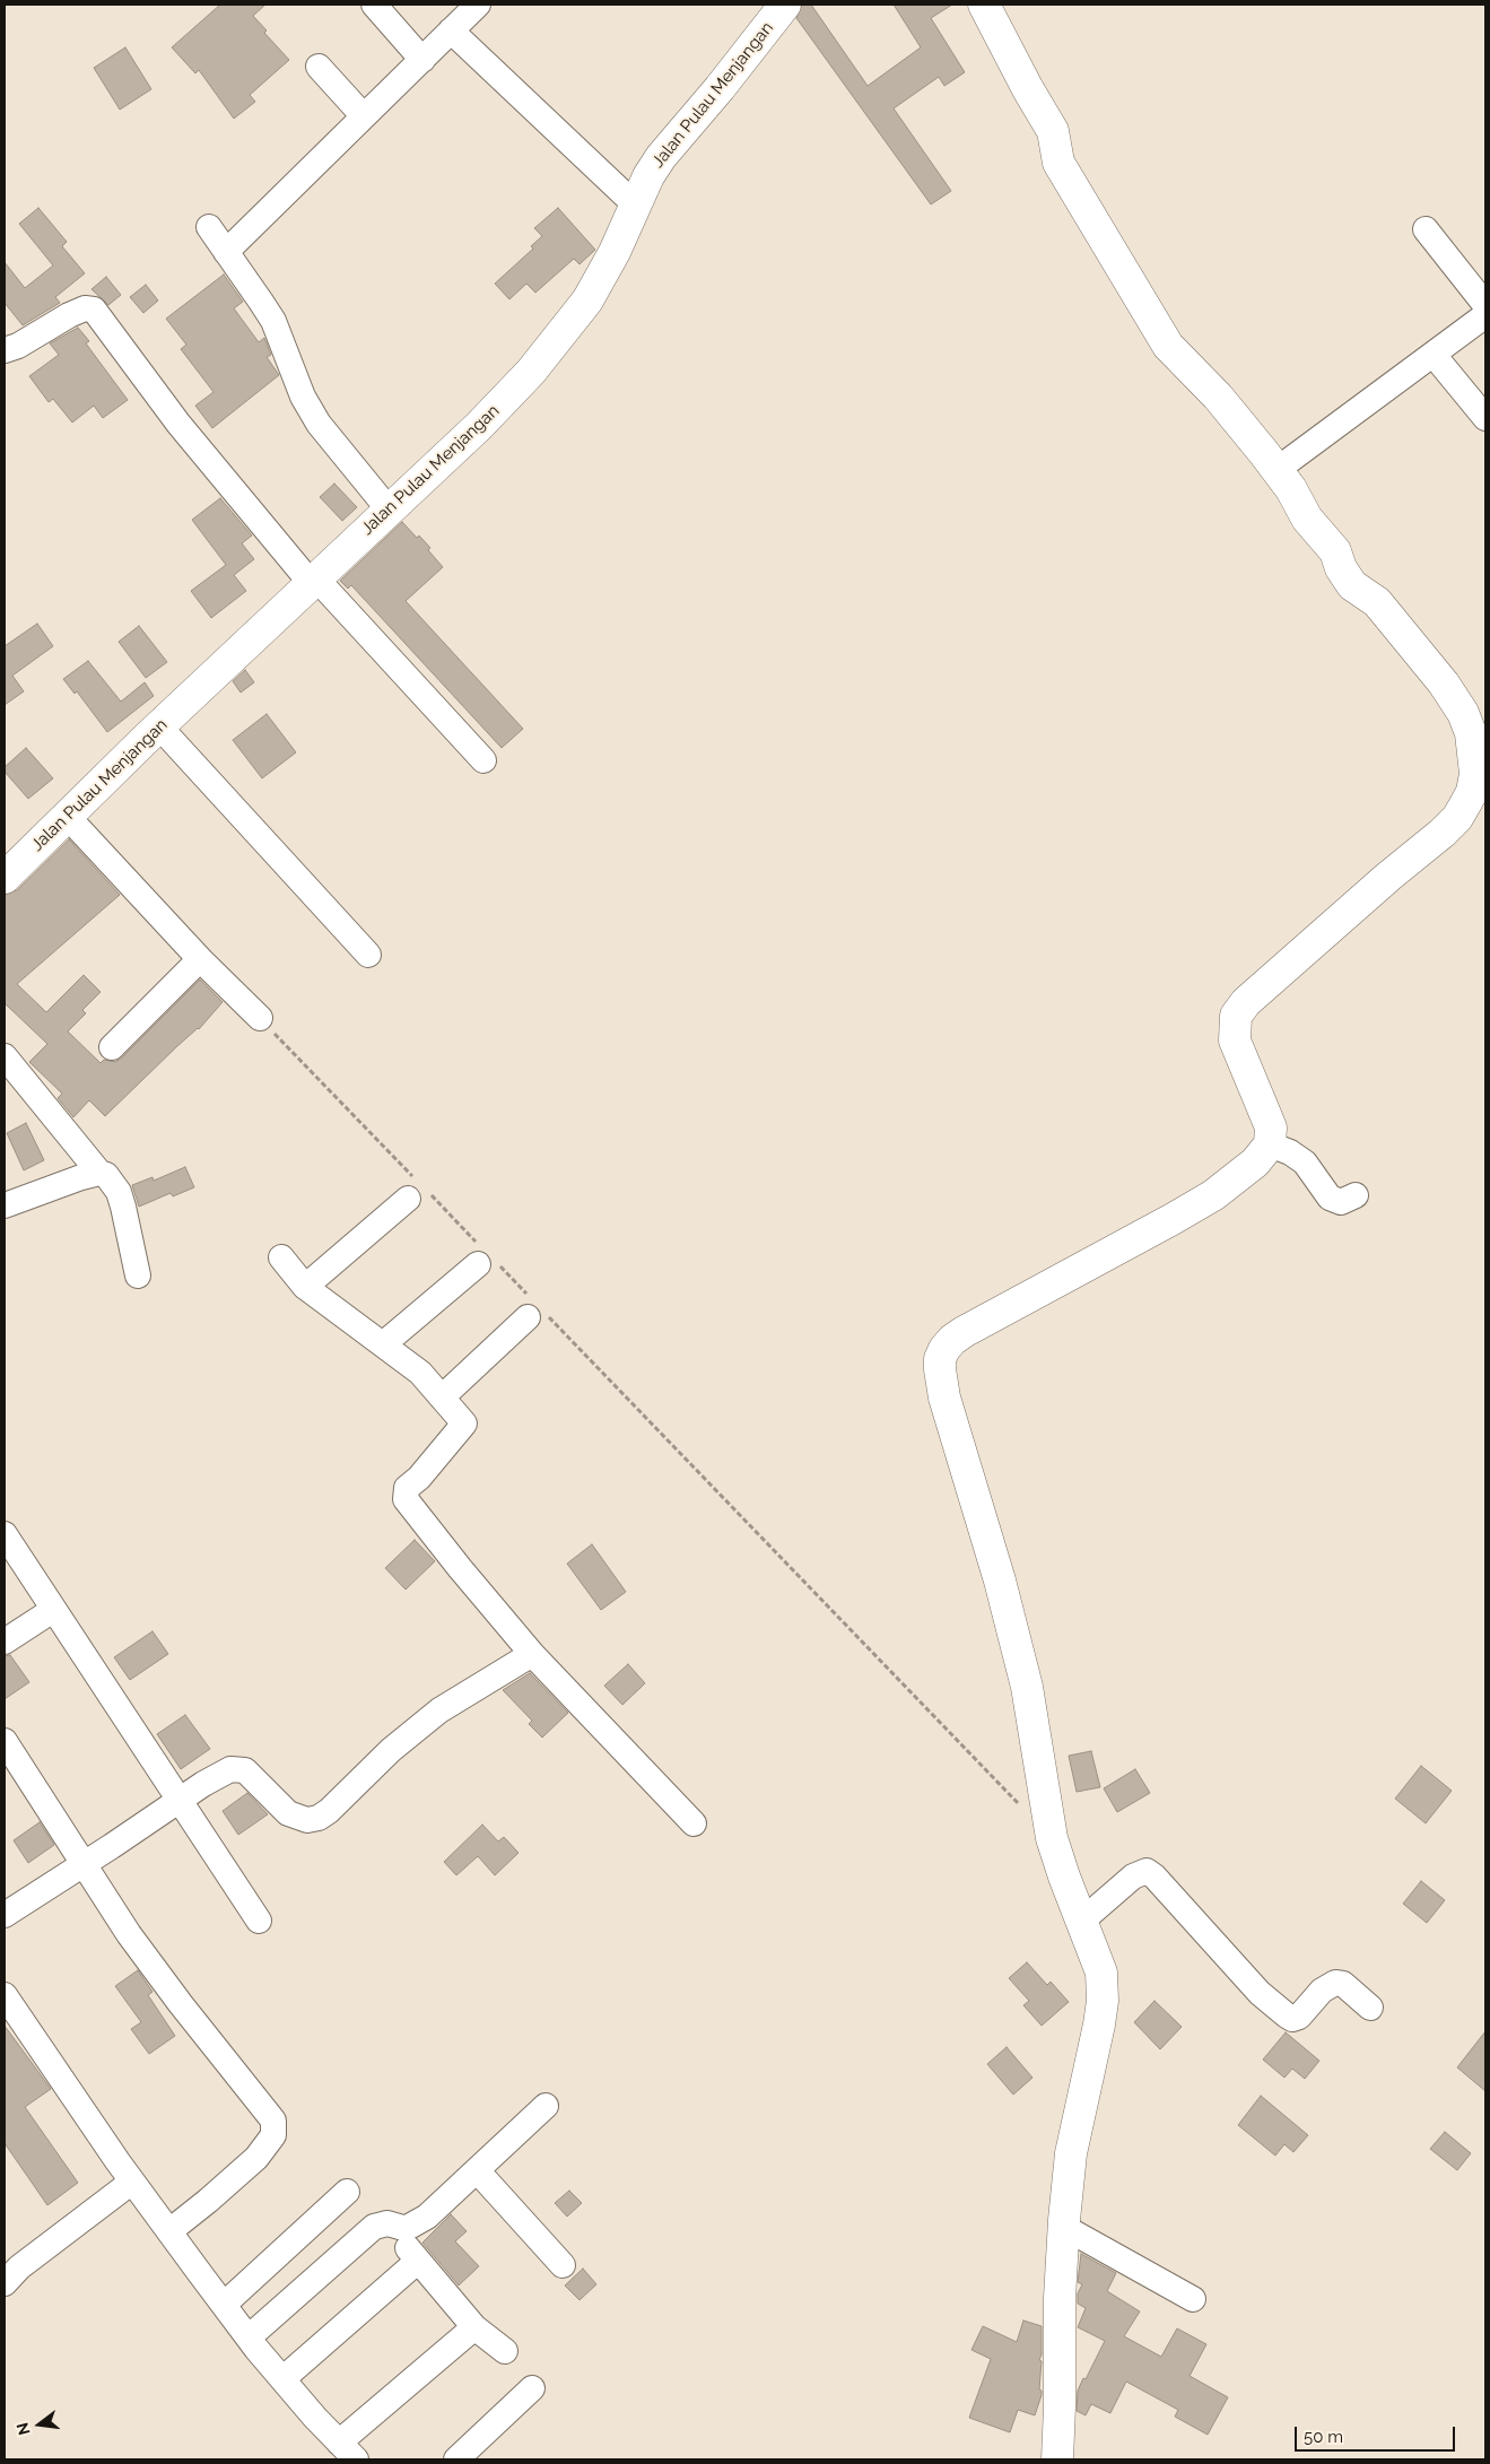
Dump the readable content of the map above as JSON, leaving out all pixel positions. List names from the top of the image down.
{
  "streets": {
    "street": ["Jalan Pulau Menjangan"]
  },
  "scale_bar": "50 m",
  "north": "left"
}
